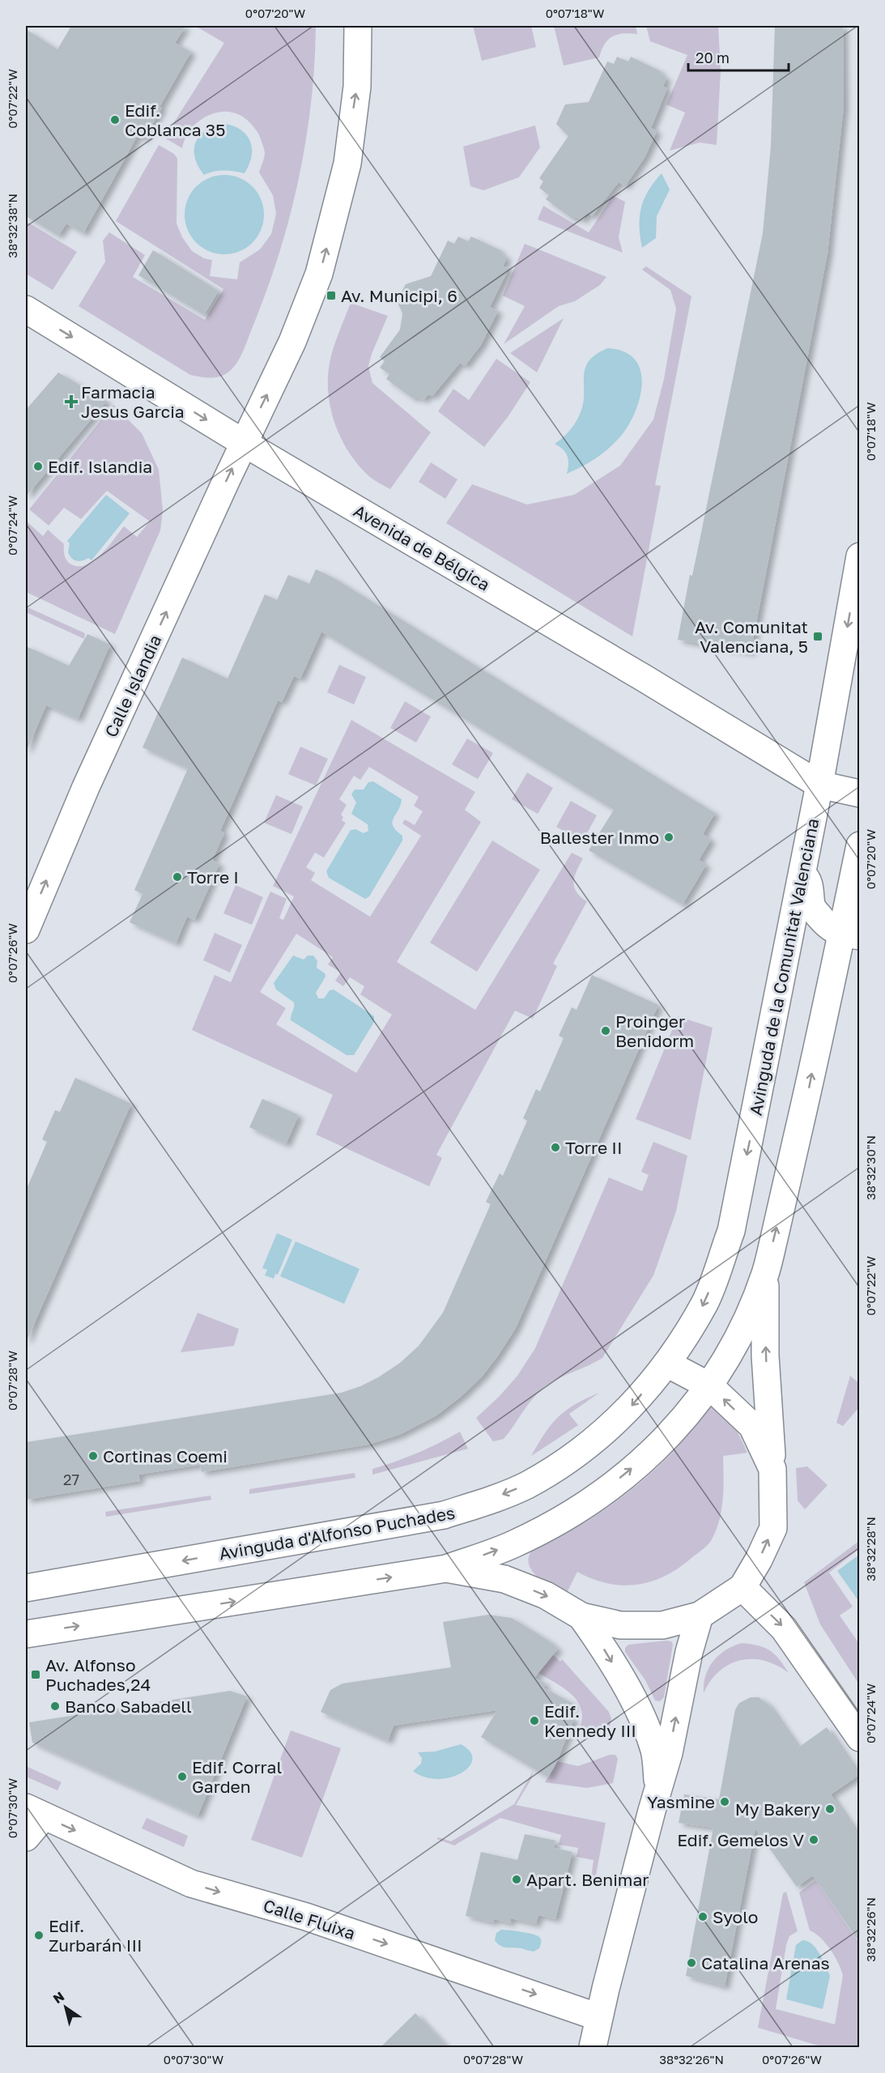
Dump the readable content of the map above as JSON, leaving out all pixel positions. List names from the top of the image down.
{
  "streets": {
    "main road": [
      "Avenida de Bélgica",
      "Calle Islandia",
      "Avinguda de la Comunitat Valenciana",
      "Avinguda d'Alfonso Puchades",
      "Calle Fluixa"
    ]
  },
  "crossings": [
    ["Avenida de Bélgica", "Calle Islandia"],
    ["Avenida de Bélgica", "Avinguda de la Comunitat Valenciana"],
    ["Avinguda de la Comunitat Valenciana", "Avinguda d'Alfonso Puchades"]
  ],
  "one_way": ["Calle Islandia", "Calle Fluixa"],
  "places": {
    "other": [
      "Edif. Coblanca 35",
      "Edif. Islandia",
      "Ballester Inmo",
      "Torre I",
      "Proinger Benidorm",
      "Torre II",
      "Cortinas Coemi",
      "Banco Sabadell",
      "Edif. Kennedy III",
      "Edif. Corral Garden",
      "Yasmine",
      "My Bakery",
      "Edif. Gemelos V",
      "Apart. Benimar",
      "Syolo",
      "Edif. Zurbarán III",
      "Catalina Arenas"
    ],
    "transit": ["Av. Municipi, 6", "Av. Comunitat Valenciana, 5", "Av. Alfonso Puchades,24"],
    "health": ["Farmacia Jesus Garcia"]
  },
  "house_numbers": ["27"],
  "scale_bar": "20 m",
  "north": "top left",
  "coordinates": [
    "0°07'20\"W",
    "0°07'18\"W",
    "0°07'22\"W",
    "38°32'38\"N",
    "0°07'24\"W",
    "0°07'26\"W",
    "38°32'30\"N",
    "0°07'28\"W",
    "38°32'28\"N",
    "0°07'30\"W",
    "38°32'26\"N"
  ]
}
